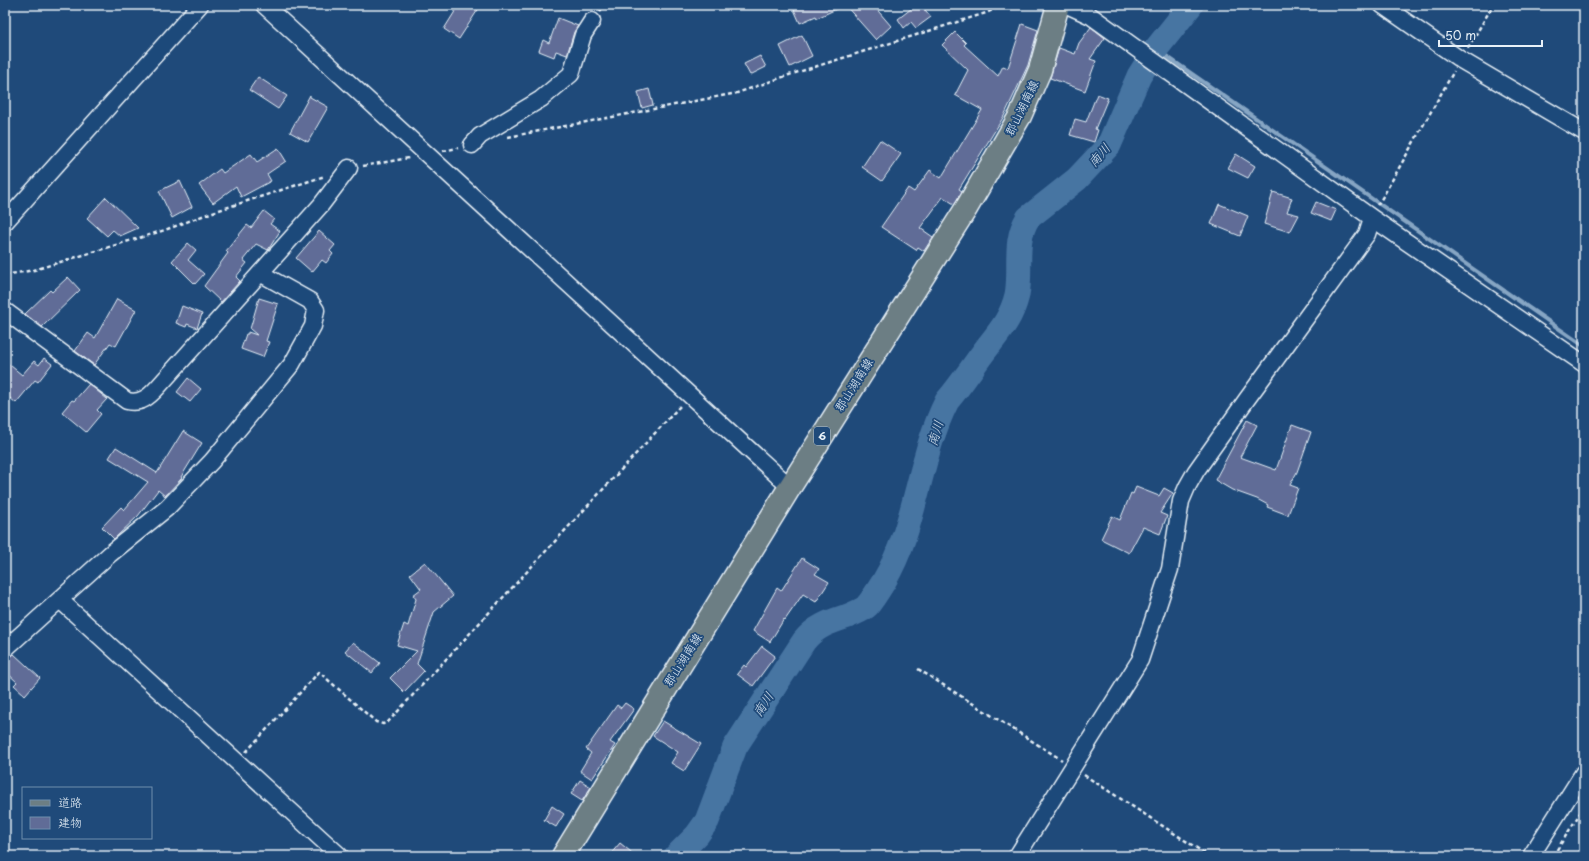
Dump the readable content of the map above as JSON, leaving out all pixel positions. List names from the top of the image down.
{
  "streets": {
    "main road": ["郡山湖南線", "6"]
  },
  "water": ["南川"],
  "legend": ["道路", "建物"],
  "scale_bar": "50 m"
}
